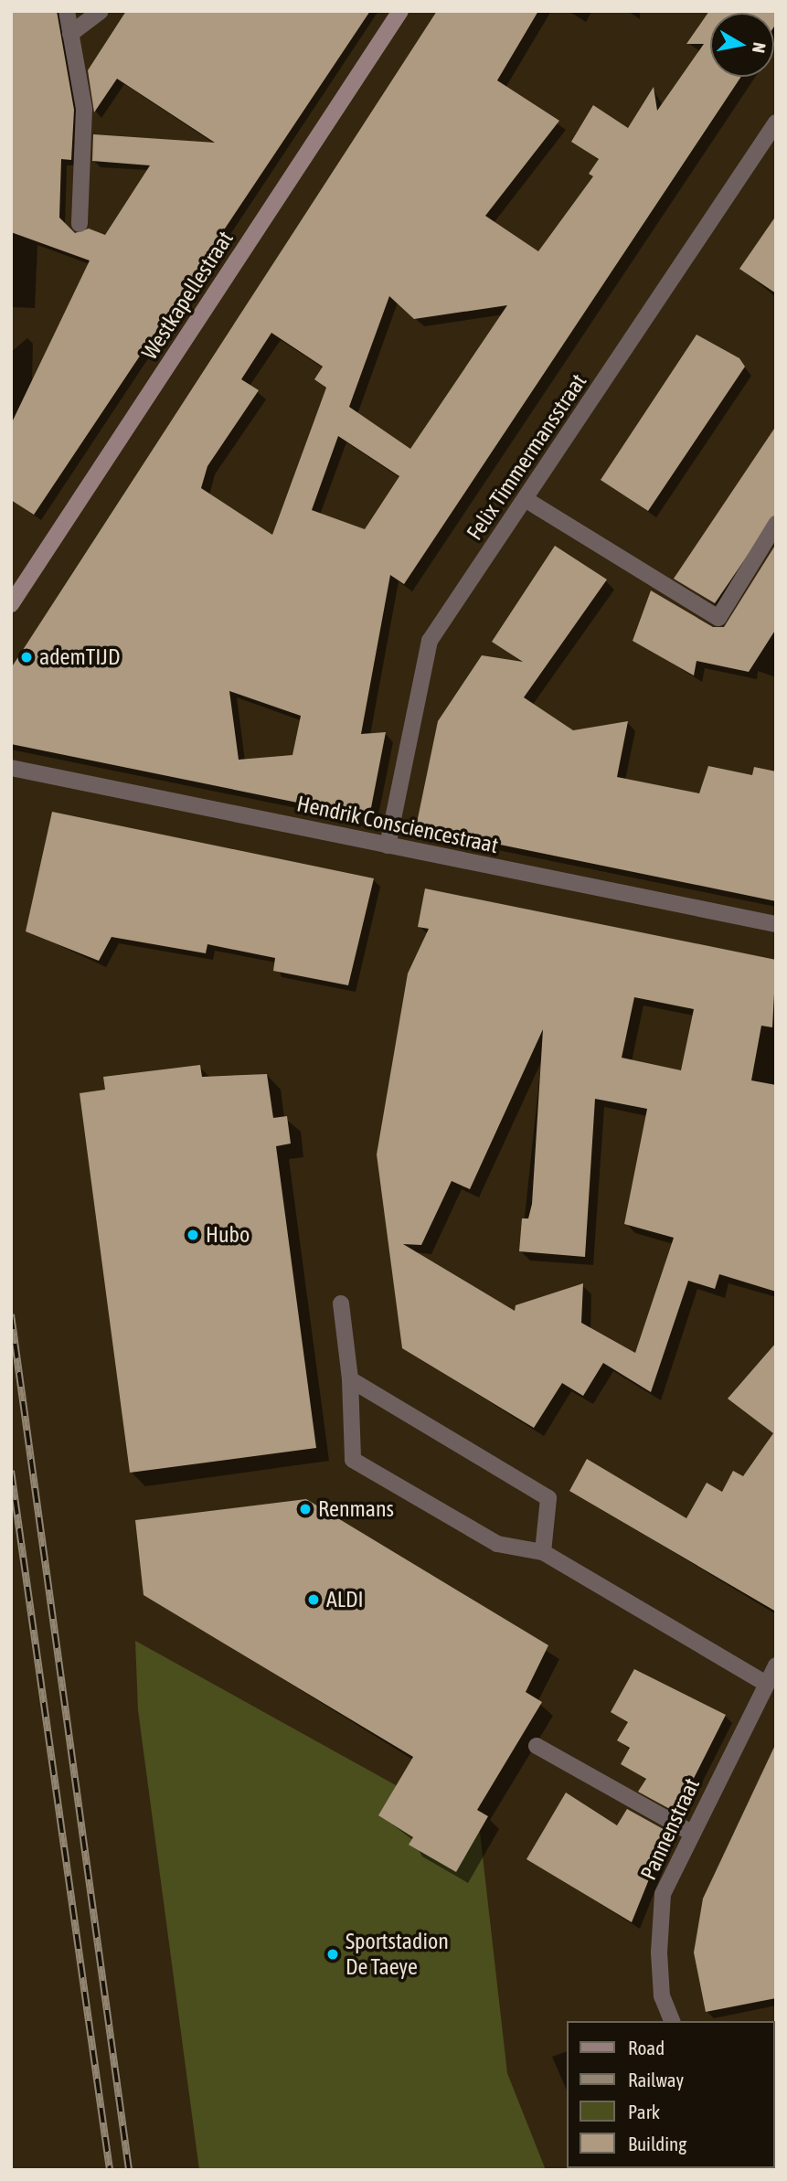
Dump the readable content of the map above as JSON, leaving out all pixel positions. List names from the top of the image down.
{
  "streets": {
    "street": [
      "Westkapellestraat",
      "Felix Timmermansstraat",
      "Hendrik Consciencestraat",
      "Pannenstraat"
    ]
  },
  "crossings": [
    ["Felix Timmermansstraat", "Hendrik Consciencestraat"]
  ],
  "places": [
    "ademTIJD",
    "Hubo",
    "Renmans",
    "ALDI",
    "Sportstadion De Taeye"
  ],
  "legend": [
    "Road",
    "Railway",
    "Park",
    "Building"
  ],
  "north": "right"
}
